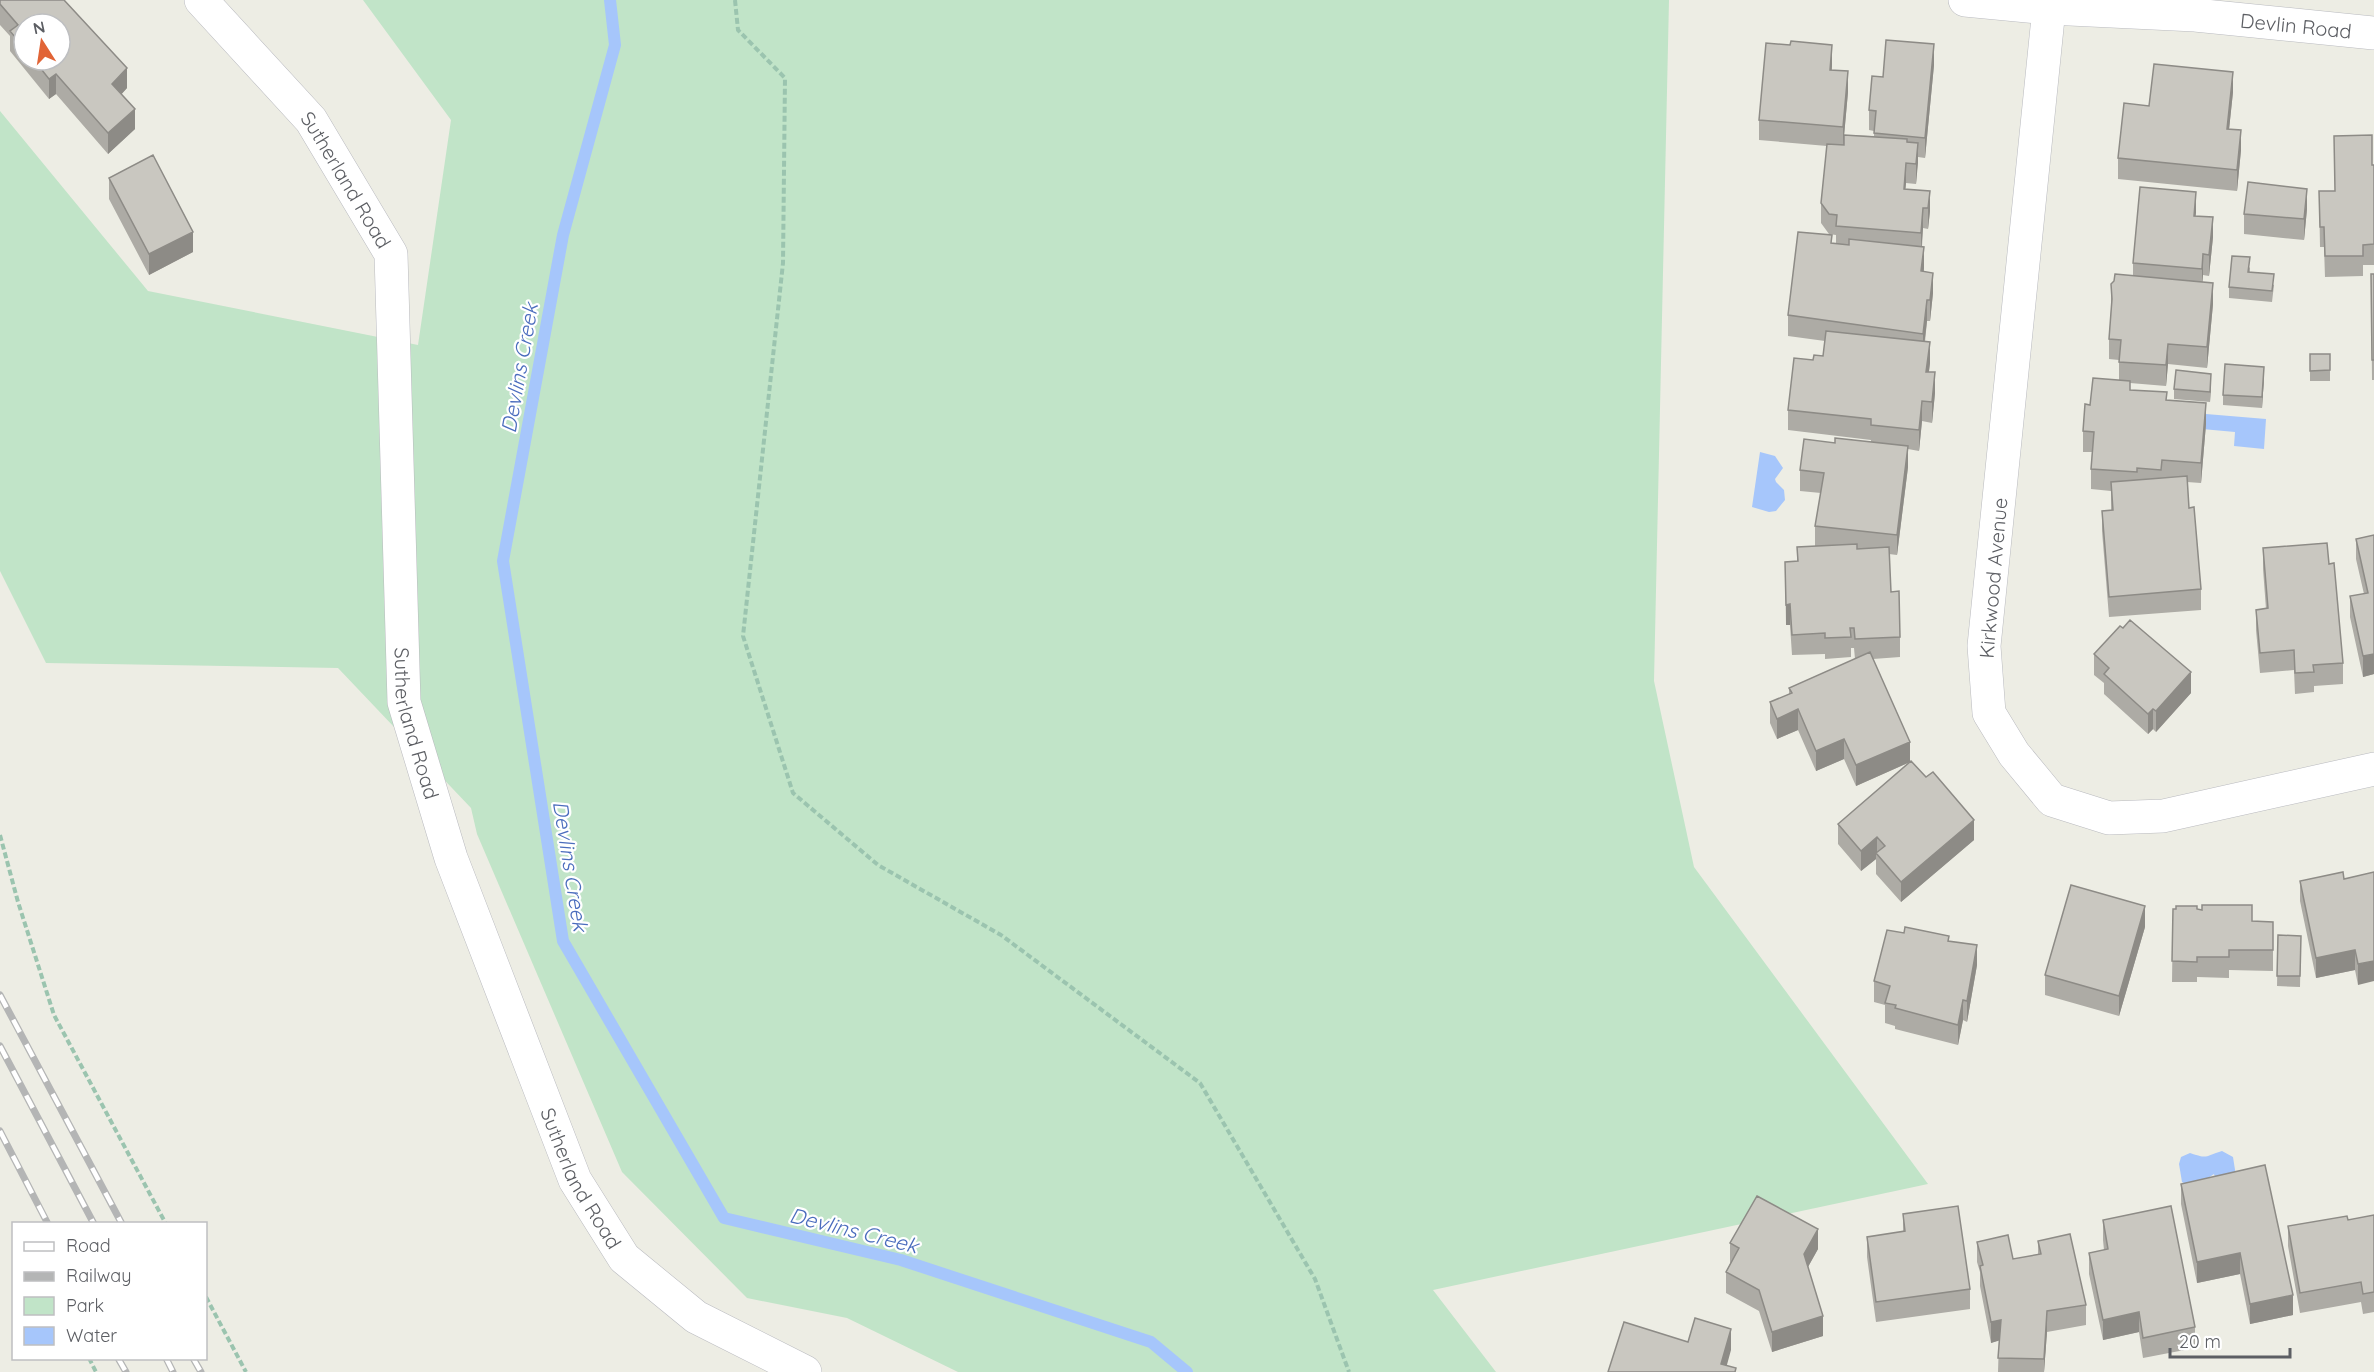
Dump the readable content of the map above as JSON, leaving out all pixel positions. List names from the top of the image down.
{
  "streets": {
    "street": ["Devlin Road", "Sutherland Road", "Kirkwood Avenue"]
  },
  "crossings": [
    ["Devlin Road", "Kirkwood Avenue"]
  ],
  "water": ["Devlins Creek"],
  "legend": [
    "Road",
    "Railway",
    "Park",
    "Water"
  ],
  "scale_bar": "20 m",
  "north": "top"
}
